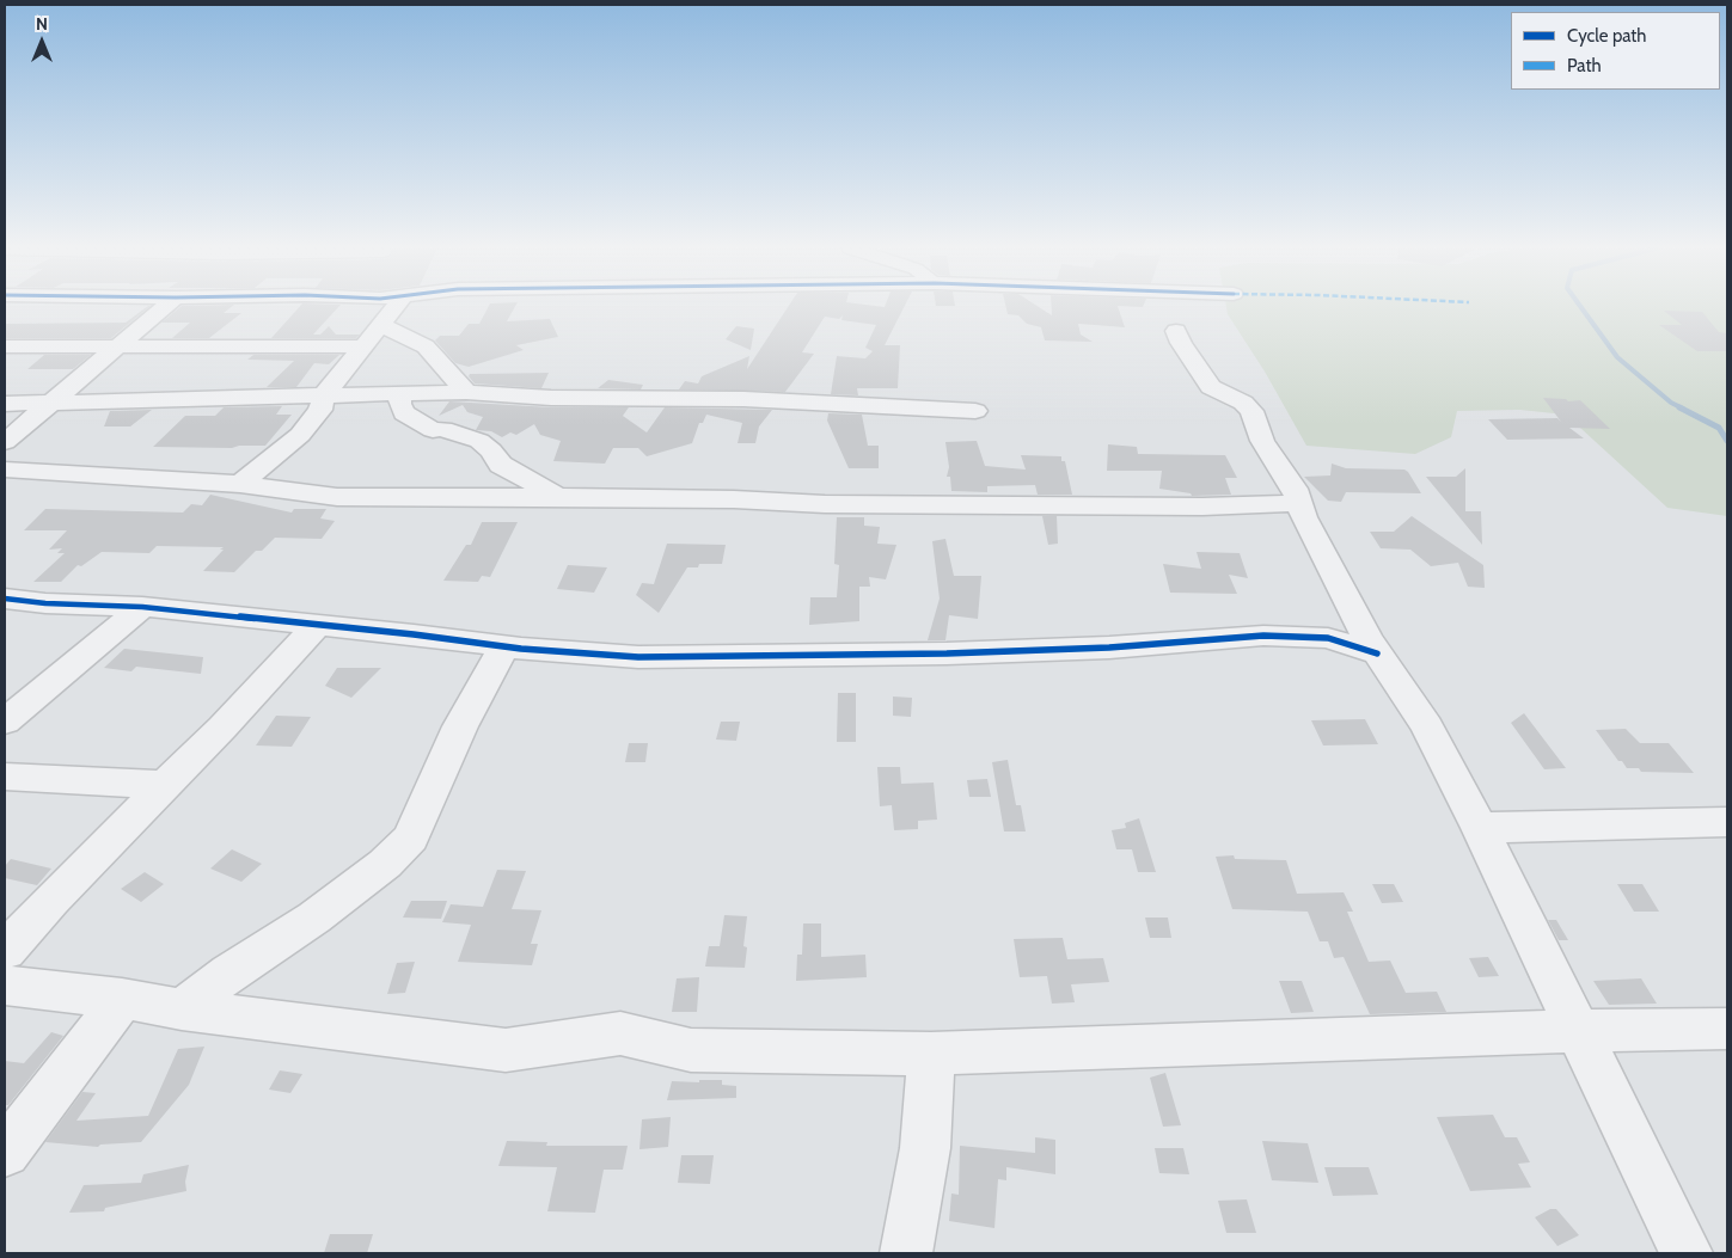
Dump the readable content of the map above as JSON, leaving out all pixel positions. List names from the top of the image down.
{
  "legend": ["Cycle path", "Path"],
  "north": "top"
}
